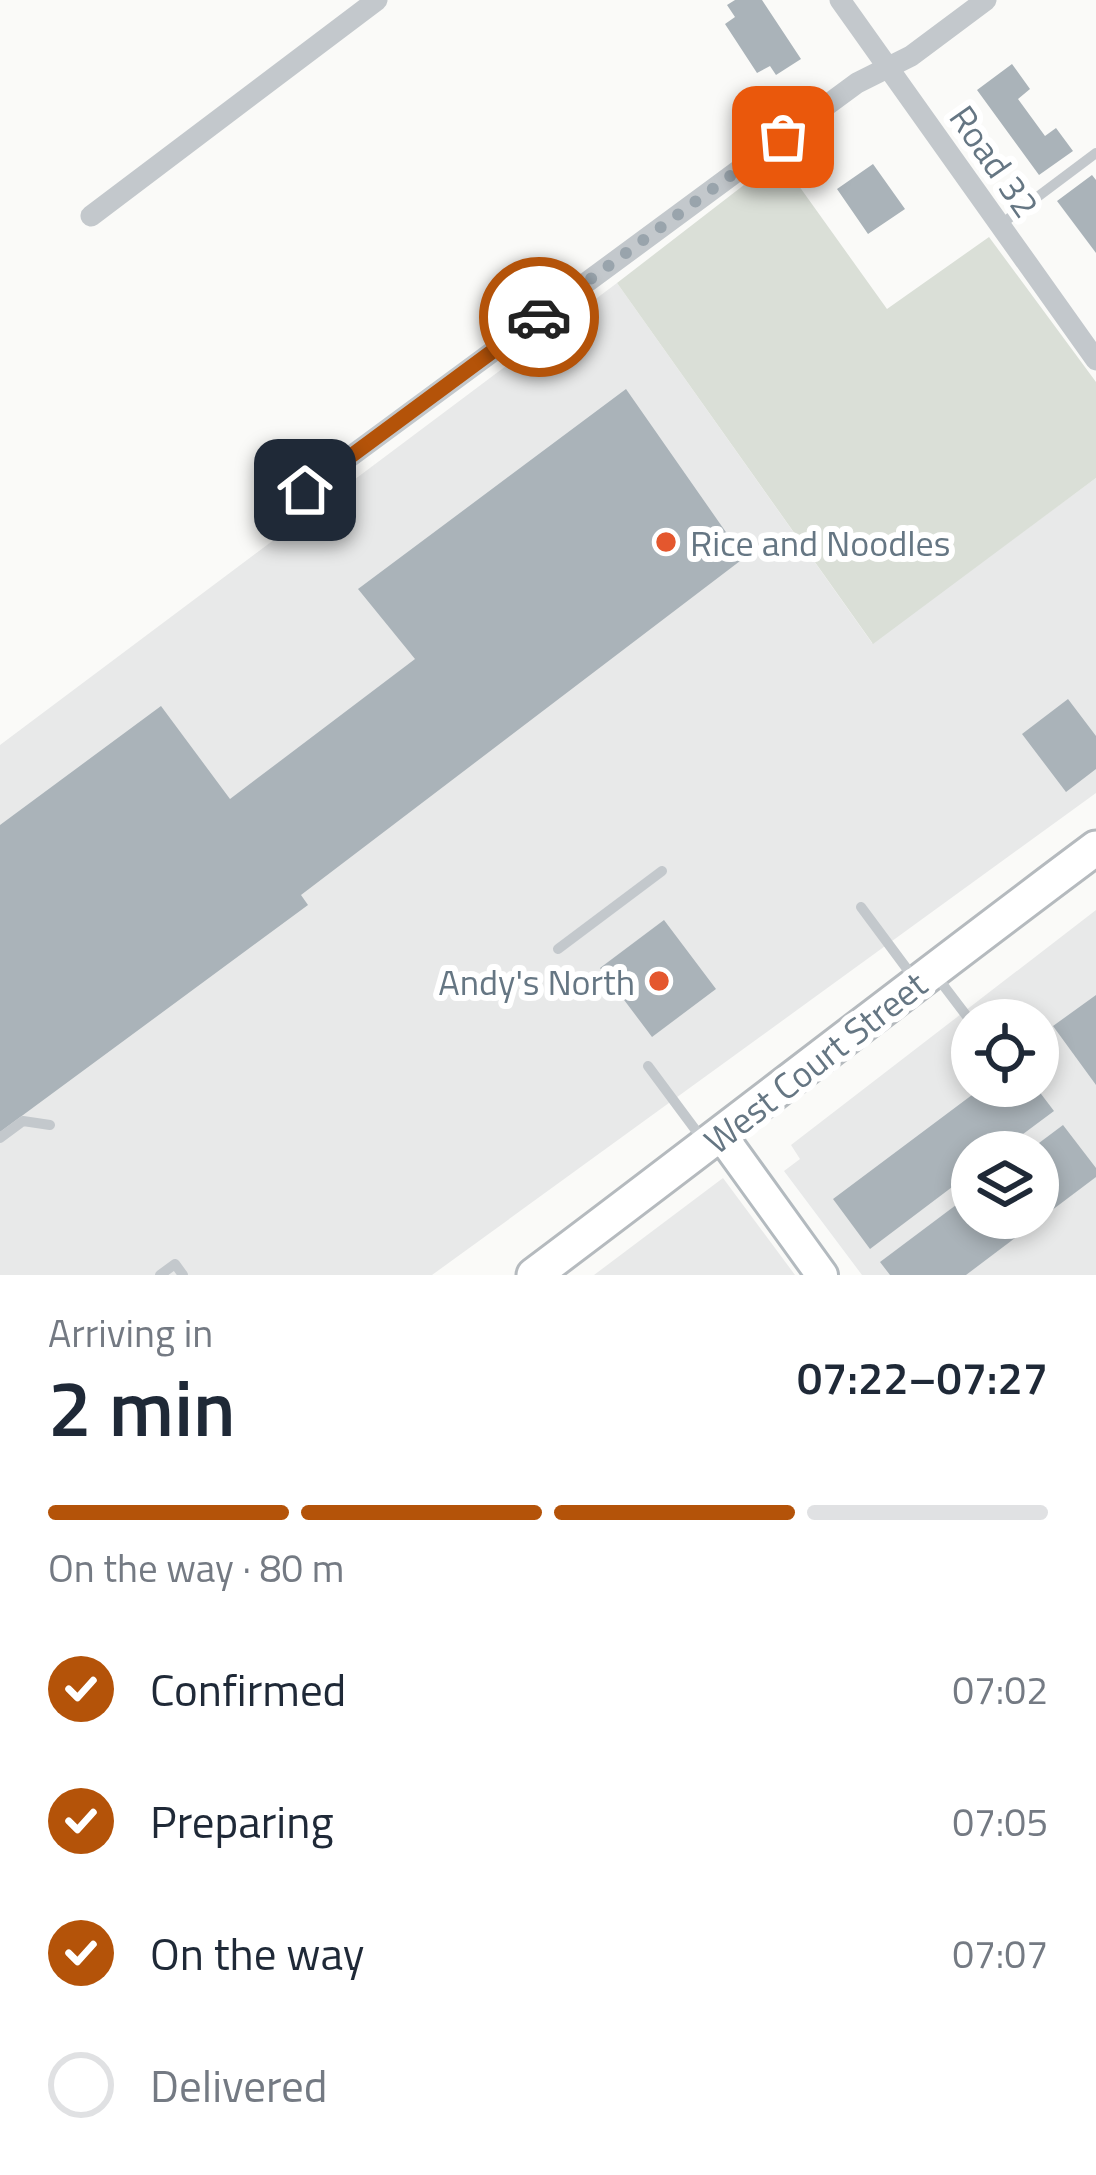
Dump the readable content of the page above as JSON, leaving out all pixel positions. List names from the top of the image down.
{
  "streets": {
    "main road": ["West Court Street"],
    "street": ["Road 32"]
  },
  "places": ["Rice and Noodles", "Andy's North"],
  "page": {
    "heading": ["2 min", "Arriving in", "07:22–07:27"],
    "bar": "On the way · 80 m",
    "list": [
      ["Confirmed", "07:02"],
      ["Preparing", "07:05"],
      ["On the way", "07:07"],
      "Delivered"
    ]
  }
}
